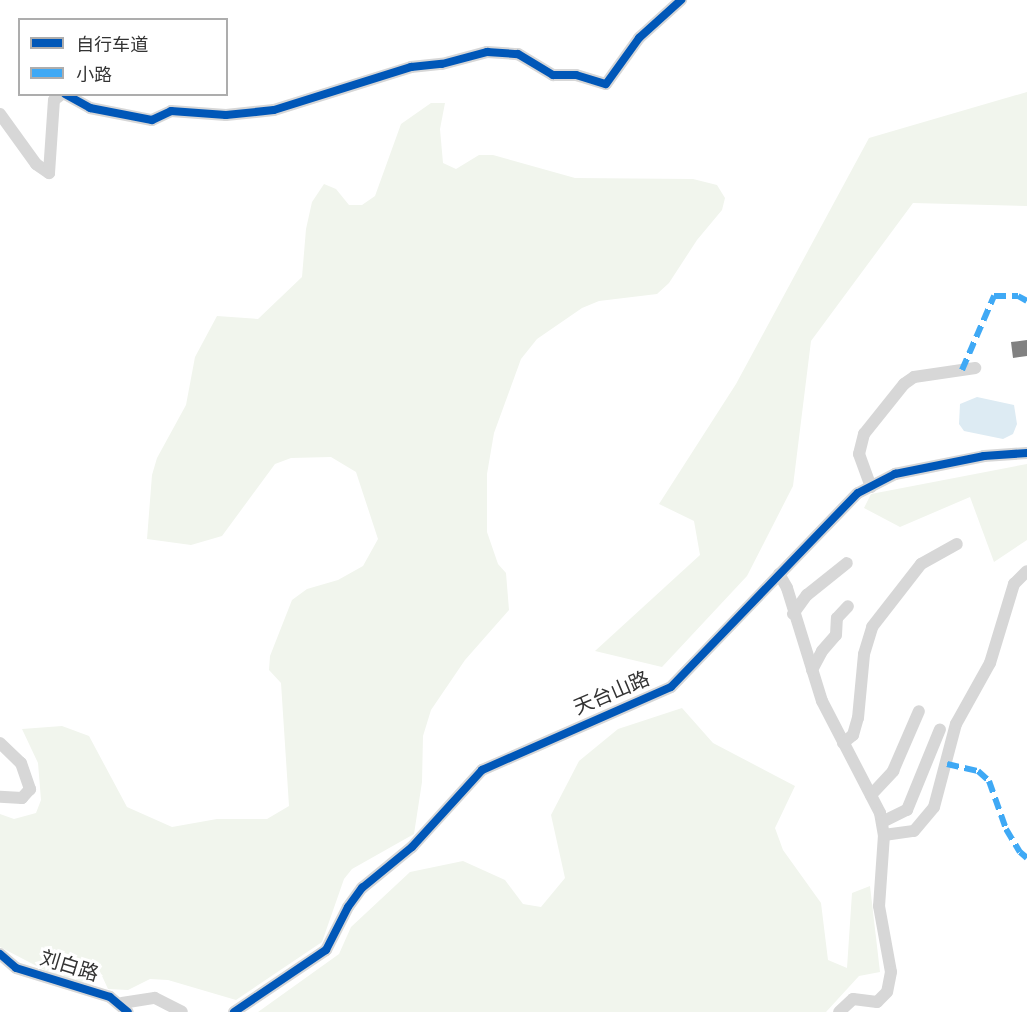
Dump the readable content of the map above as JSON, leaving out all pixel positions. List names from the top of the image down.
{
  "streets": {
    "street": ["天台山路", "刘白路"]
  },
  "legend": ["自行车道", "小路"]
}
